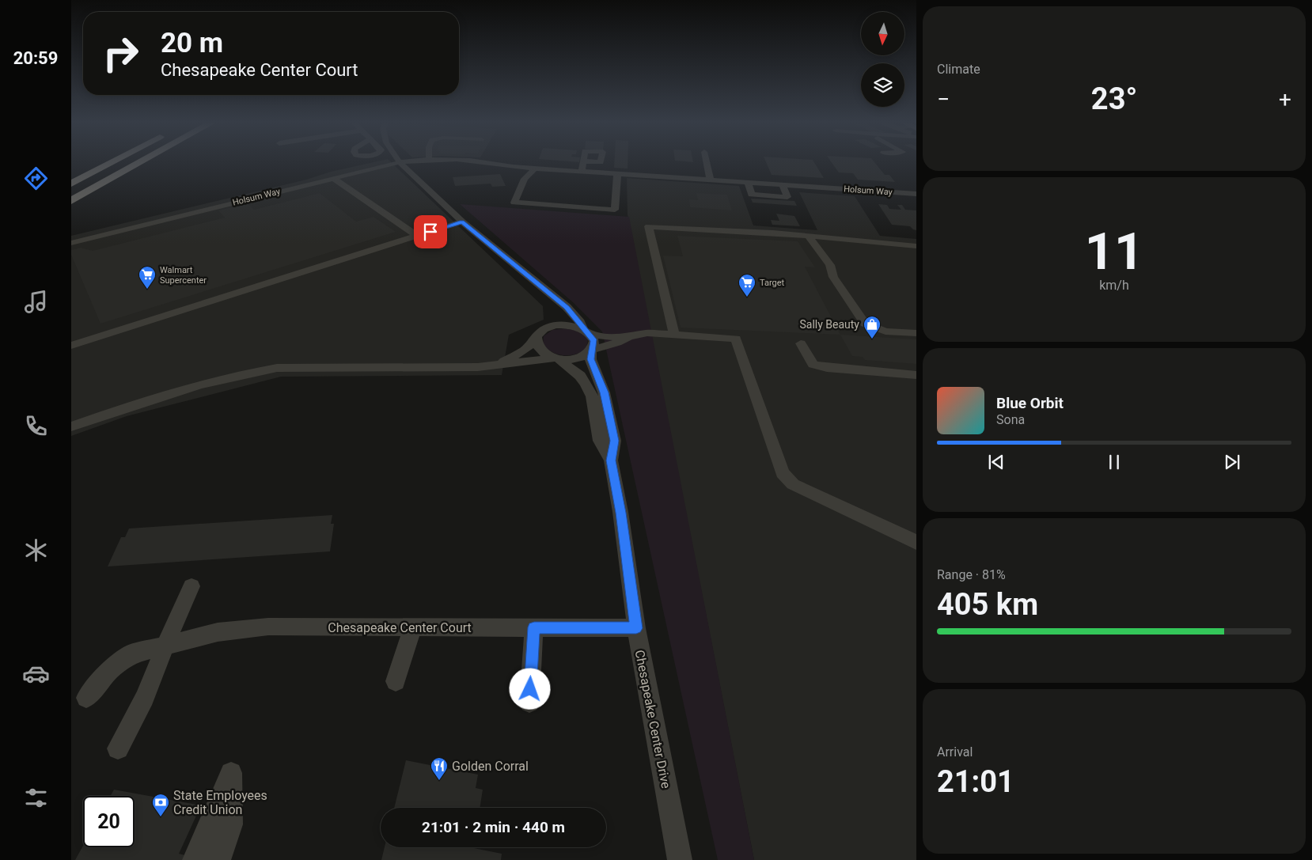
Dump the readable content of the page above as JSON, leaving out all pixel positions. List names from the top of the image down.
{
  "streets": {
    "street": ["Holsum Way", "Chesapeake Center Court", "Chesapeake Center Drive"]
  },
  "crossings": [
    ["Chesapeake Center Court", "Chesapeake Center Drive"]
  ],
  "places": {
    "supermarket": ["Walmart Supercenter", "Target"],
    "shop": ["Sally Beauty"],
    "restaurant": ["Golden Corral"],
    "bank": ["State Employees Credit Union"]
  },
  "north": "bottom",
  "page": {
    "tabs": "20:59",
    "tile": [
      "Climate",
      ["11", "km/h"],
      ["Range · 81%", "405 km"],
      ["Arrival", "21:01"]
    ],
    "turn": ["20 m", "Chesapeake Center Court"],
    "heat": ["−", "23°", "+"],
    "song": ["Blue Orbit", "Sona"],
    "limit": "20",
    "trip": "21:01 · 2 min · 440 m"
  }
}
